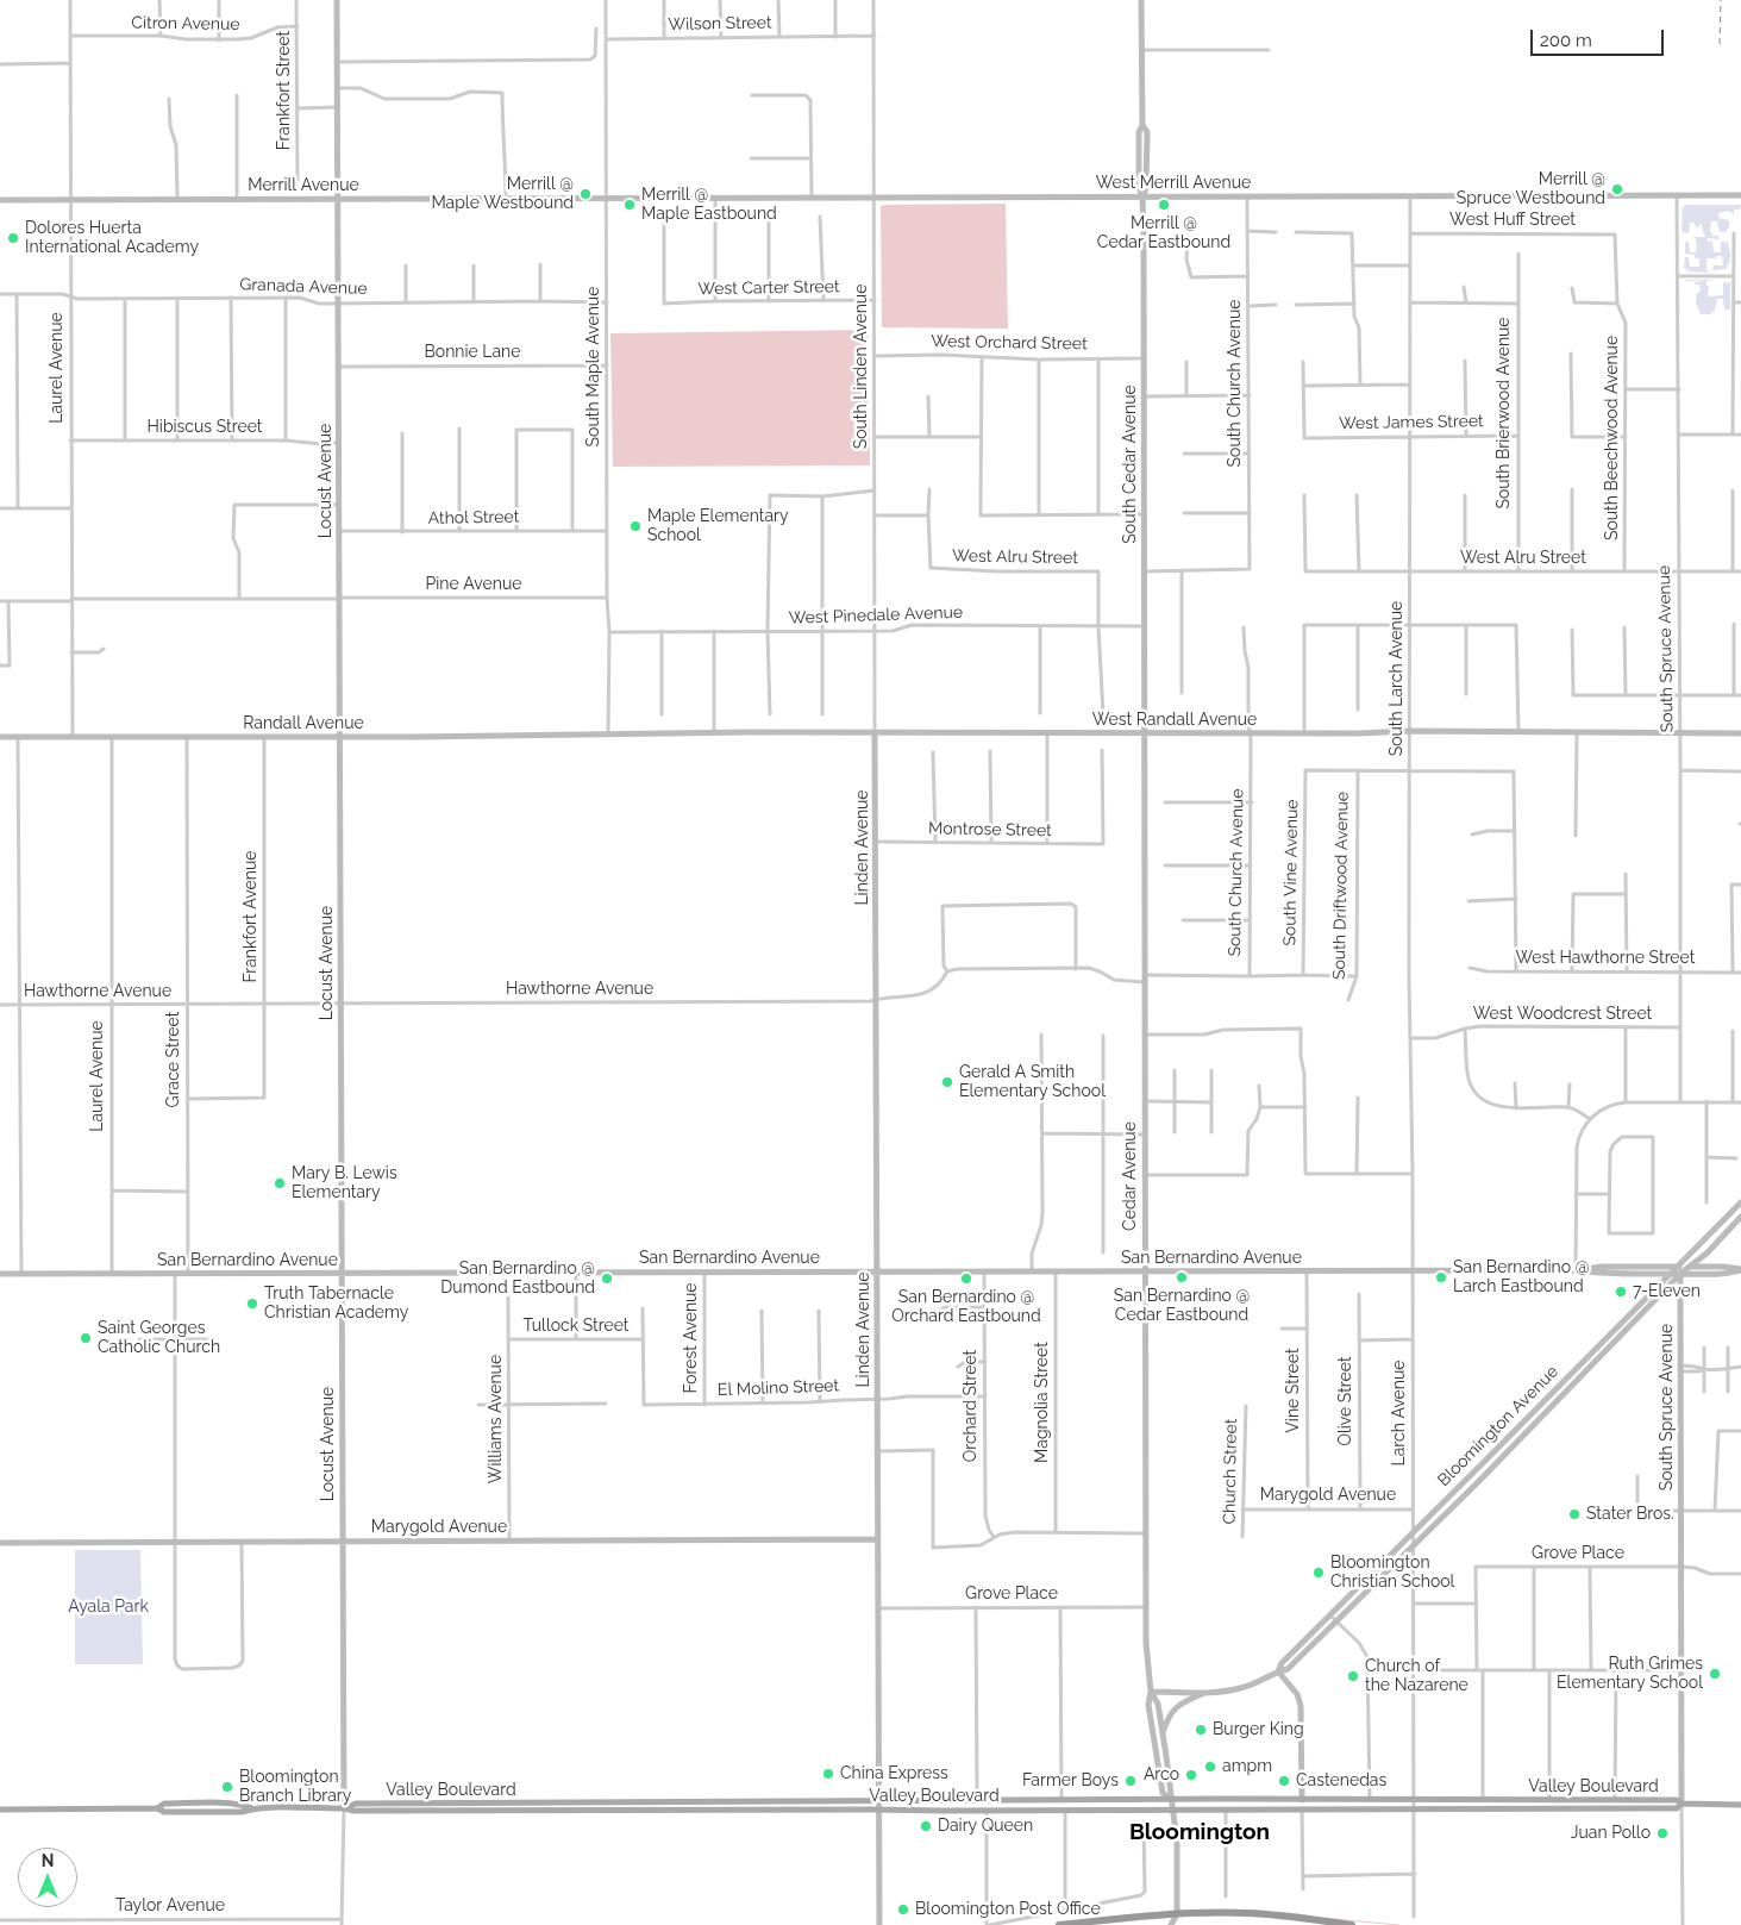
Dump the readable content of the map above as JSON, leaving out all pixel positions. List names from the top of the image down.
{
  "streets": {
    "main road": [
      "West Merrill Avenue",
      "Merrill Avenue",
      "South Cedar Avenue",
      "Locust Avenue",
      "South Spruce Avenue",
      "West Randall Avenue",
      "Randall Avenue",
      "Linden Avenue",
      "Cedar Avenue",
      "San Bernardino Avenue",
      "Bloomington Avenue",
      "Marygold Avenue",
      "Valley Boulevard"
    ],
    "street": [
      "Citron Avenue",
      "Wilson Street",
      "Frankfort Street",
      "West Huff Street",
      "Granada Avenue",
      "West Carter Street",
      "West Orchard Street",
      "Bonnie Lane",
      "South Maple Avenue",
      "South Linden Avenue",
      "Laurel Avenue",
      "South Church Avenue",
      "South Brierwood Avenue",
      "West James Street",
      "Hibiscus Street",
      "South Beechwood Avenue",
      "Athol Street",
      "West Alru Street",
      "Pine Avenue",
      "West Pinedale Avenue",
      "South Larch Avenue",
      "Montrose Street",
      "South Vine Avenue",
      "South Driftwood Avenue",
      "Frankfort Avenue",
      "West Hawthorne Street",
      "Hawthorne Avenue",
      "West Woodcrest Street",
      "Grace Street",
      "Tullock Street",
      "Forest Avenue",
      "El Molino Street",
      "Vine Street",
      "Olive Street",
      "Magnolia Street",
      "Orchard Street",
      "Larch Avenue",
      "Williams Avenue",
      "Church Street",
      "Grove Place",
      "Taylor Avenue"
    ]
  },
  "crossings": [
    ["Citron Avenue", "Frankfort Street"],
    ["Citron Avenue", "Laurel Avenue"],
    ["Wilson Street", "South Maple Avenue"],
    ["Wilson Street", "South Linden Avenue"],
    ["West Merrill Avenue", "Merrill Avenue"],
    ["West Merrill Avenue", "South Maple Avenue"],
    ["West Merrill Avenue", "South Linden Avenue"],
    ["West Merrill Avenue", "South Church Avenue"],
    ["West Merrill Avenue", "South Cedar Avenue"],
    ["West Merrill Avenue", "South Spruce Avenue"],
    ["West Merrill Avenue", "South Larch Avenue"],
    ["Merrill Avenue", "South Maple Avenue"],
    ["Merrill Avenue", "Laurel Avenue"],
    ["Merrill Avenue", "Locust Avenue"],
    ["West Huff Street", "South Beechwood Avenue"],
    ["West Huff Street", "South Larch Avenue"],
    ["Granada Avenue", "South Maple Avenue"],
    ["Granada Avenue", "Laurel Avenue"],
    ["Granada Avenue", "Locust Avenue"],
    ["West Carter Street", "South Linden Avenue"],
    ["West Orchard Street", "South Linden Avenue"],
    ["West Orchard Street", "South Cedar Avenue"],
    ["Bonnie Lane", "South Maple Avenue"],
    ["Bonnie Lane", "Locust Avenue"],
    ["South Maple Avenue", "Athol Street"],
    ["South Maple Avenue", "Pine Avenue"],
    ["South Maple Avenue", "West Pinedale Avenue"],
    ["South Maple Avenue", "West Randall Avenue"],
    ["South Maple Avenue", "Randall Avenue"],
    ["South Linden Avenue", "West Pinedale Avenue"],
    ["South Linden Avenue", "West Randall Avenue"],
    ["South Linden Avenue", "Linden Avenue"],
    ["Laurel Avenue", "Hibiscus Street"],
    ["Laurel Avenue", "Pine Avenue"],
    ["Laurel Avenue", "Randall Avenue"],
    ["Laurel Avenue", "Hawthorne Avenue"],
    ["Laurel Avenue", "San Bernardino Avenue"],
    ["South Church Avenue", "West Randall Avenue"],
    ["South Brierwood Avenue", "West James Street"],
    ["South Brierwood Avenue", "West Alru Street"],
    ["West James Street", "South Larch Avenue"],
    ["Hibiscus Street", "Locust Avenue"],
    ["South Beechwood Avenue", "West Alru Street"],
    ["South Cedar Avenue", "West Pinedale Avenue"],
    ["South Cedar Avenue", "West Randall Avenue"],
    ["South Cedar Avenue", "Cedar Avenue"],
    ["Locust Avenue", "Athol Street"],
    ["Locust Avenue", "Pine Avenue"],
    ["Locust Avenue", "Randall Avenue"],
    ["Locust Avenue", "Hawthorne Avenue"],
    ["Locust Avenue", "San Bernardino Avenue"],
    ["Locust Avenue", "Marygold Avenue"],
    ["Locust Avenue", "Valley Boulevard"],
    ["Locust Avenue", "Taylor Avenue"],
    ["West Alru Street", "West Pinedale Avenue"],
    ["West Alru Street", "South Spruce Avenue"],
    ["West Alru Street", "South Larch Avenue"],
    ["South Spruce Avenue", "West Randall Avenue"],
    ["South Spruce Avenue", "West Hawthorne Street"],
    ["South Spruce Avenue", "West Woodcrest Street"],
    ["South Spruce Avenue", "Bloomington Avenue"],
    ["South Spruce Avenue", "Grove Place"],
    ["South Spruce Avenue", "Valley Boulevard"],
    ["South Larch Avenue", "West Randall Avenue"],
    ["South Larch Avenue", "West Woodcrest Street"],
    ["South Larch Avenue", "Larch Avenue"],
    ["West Randall Avenue", "Randall Avenue"],
    ["West Randall Avenue", "Linden Avenue"],
    ["West Randall Avenue", "Cedar Avenue"],
    ["Randall Avenue", "Frankfort Avenue"],
    ["Randall Avenue", "Grace Street"],
    ["Montrose Street", "Linden Avenue"],
    ["Linden Avenue", "Hawthorne Avenue"],
    ["Linden Avenue", "San Bernardino Avenue"],
    ["Linden Avenue", "El Molino Street"],
    ["Linden Avenue", "Marygold Avenue"],
    ["Linden Avenue", "Grove Place"],
    ["Linden Avenue", "Valley Boulevard"],
    ["South Vine Avenue", "South Driftwood Avenue"],
    ["Frankfort Avenue", "Hawthorne Avenue"],
    ["Frankfort Avenue", "Grace Street"],
    ["Hawthorne Avenue", "Grace Street"],
    ["Grace Street", "San Bernardino Avenue"],
    ["Cedar Avenue", "San Bernardino Avenue"],
    ["Cedar Avenue", "Bloomington Avenue"],
    ["Cedar Avenue", "Grove Place"],
    ["Cedar Avenue", "Valley Boulevard"],
    ["San Bernardino Avenue", "Forest Avenue"],
    ["San Bernardino Avenue", "Vine Street"],
    ["San Bernardino Avenue", "Magnolia Street"],
    ["San Bernardino Avenue", "Orchard Street"],
    ["San Bernardino Avenue", "Larch Avenue"],
    ["Tullock Street", "El Molino Street"],
    ["Tullock Street", "Williams Avenue"],
    ["Forest Avenue", "El Molino Street"],
    ["El Molino Street", "Orchard Street"],
    ["Vine Street", "Marygold Avenue"],
    ["Olive Street", "Marygold Avenue"],
    ["Larch Avenue", "Bloomington Avenue"],
    ["Larch Avenue", "Marygold Avenue"],
    ["Larch Avenue", "Valley Boulevard"],
    ["Williams Avenue", "Marygold Avenue"],
    ["Church Street", "Marygold Avenue"]
  ],
  "districts": ["Bloomington"],
  "parks": ["Ayala Park"],
  "places": [
    "Merrill @ Spruce Westbound",
    "Merrill @ Maple Westbound",
    "Merrill @ Maple Eastbound",
    "Merrill @ Cedar Eastbound",
    "Dolores Huerta International Academy",
    "Maple Elementary School",
    "Gerald A Smith Elementary School",
    "Mary B. Lewis Elementary",
    "San Bernardino @ Cedar Eastbound",
    "San Bernardino @ Larch Eastbound",
    "San Bernardino @ Dumond Eastbound",
    "San Bernardino @ Orchard Eastbound",
    "7-Eleven",
    "Truth Tabernacle Christian Academy",
    "Saint Georges Catholic Church",
    "Stater Bros.",
    "Bloomington Christian School",
    "Ruth Grimes Elementary School",
    "Church of the Nazarene",
    "Burger King",
    "ampm",
    "China Express",
    "Arco",
    "Farmer Boys",
    "Castenedas",
    "Bloomington Branch Library",
    "Dairy Queen",
    "Juan Pollo",
    "Bloomington Post Office"
  ],
  "scale_bar": "200 m",
  "north": "top"
}
